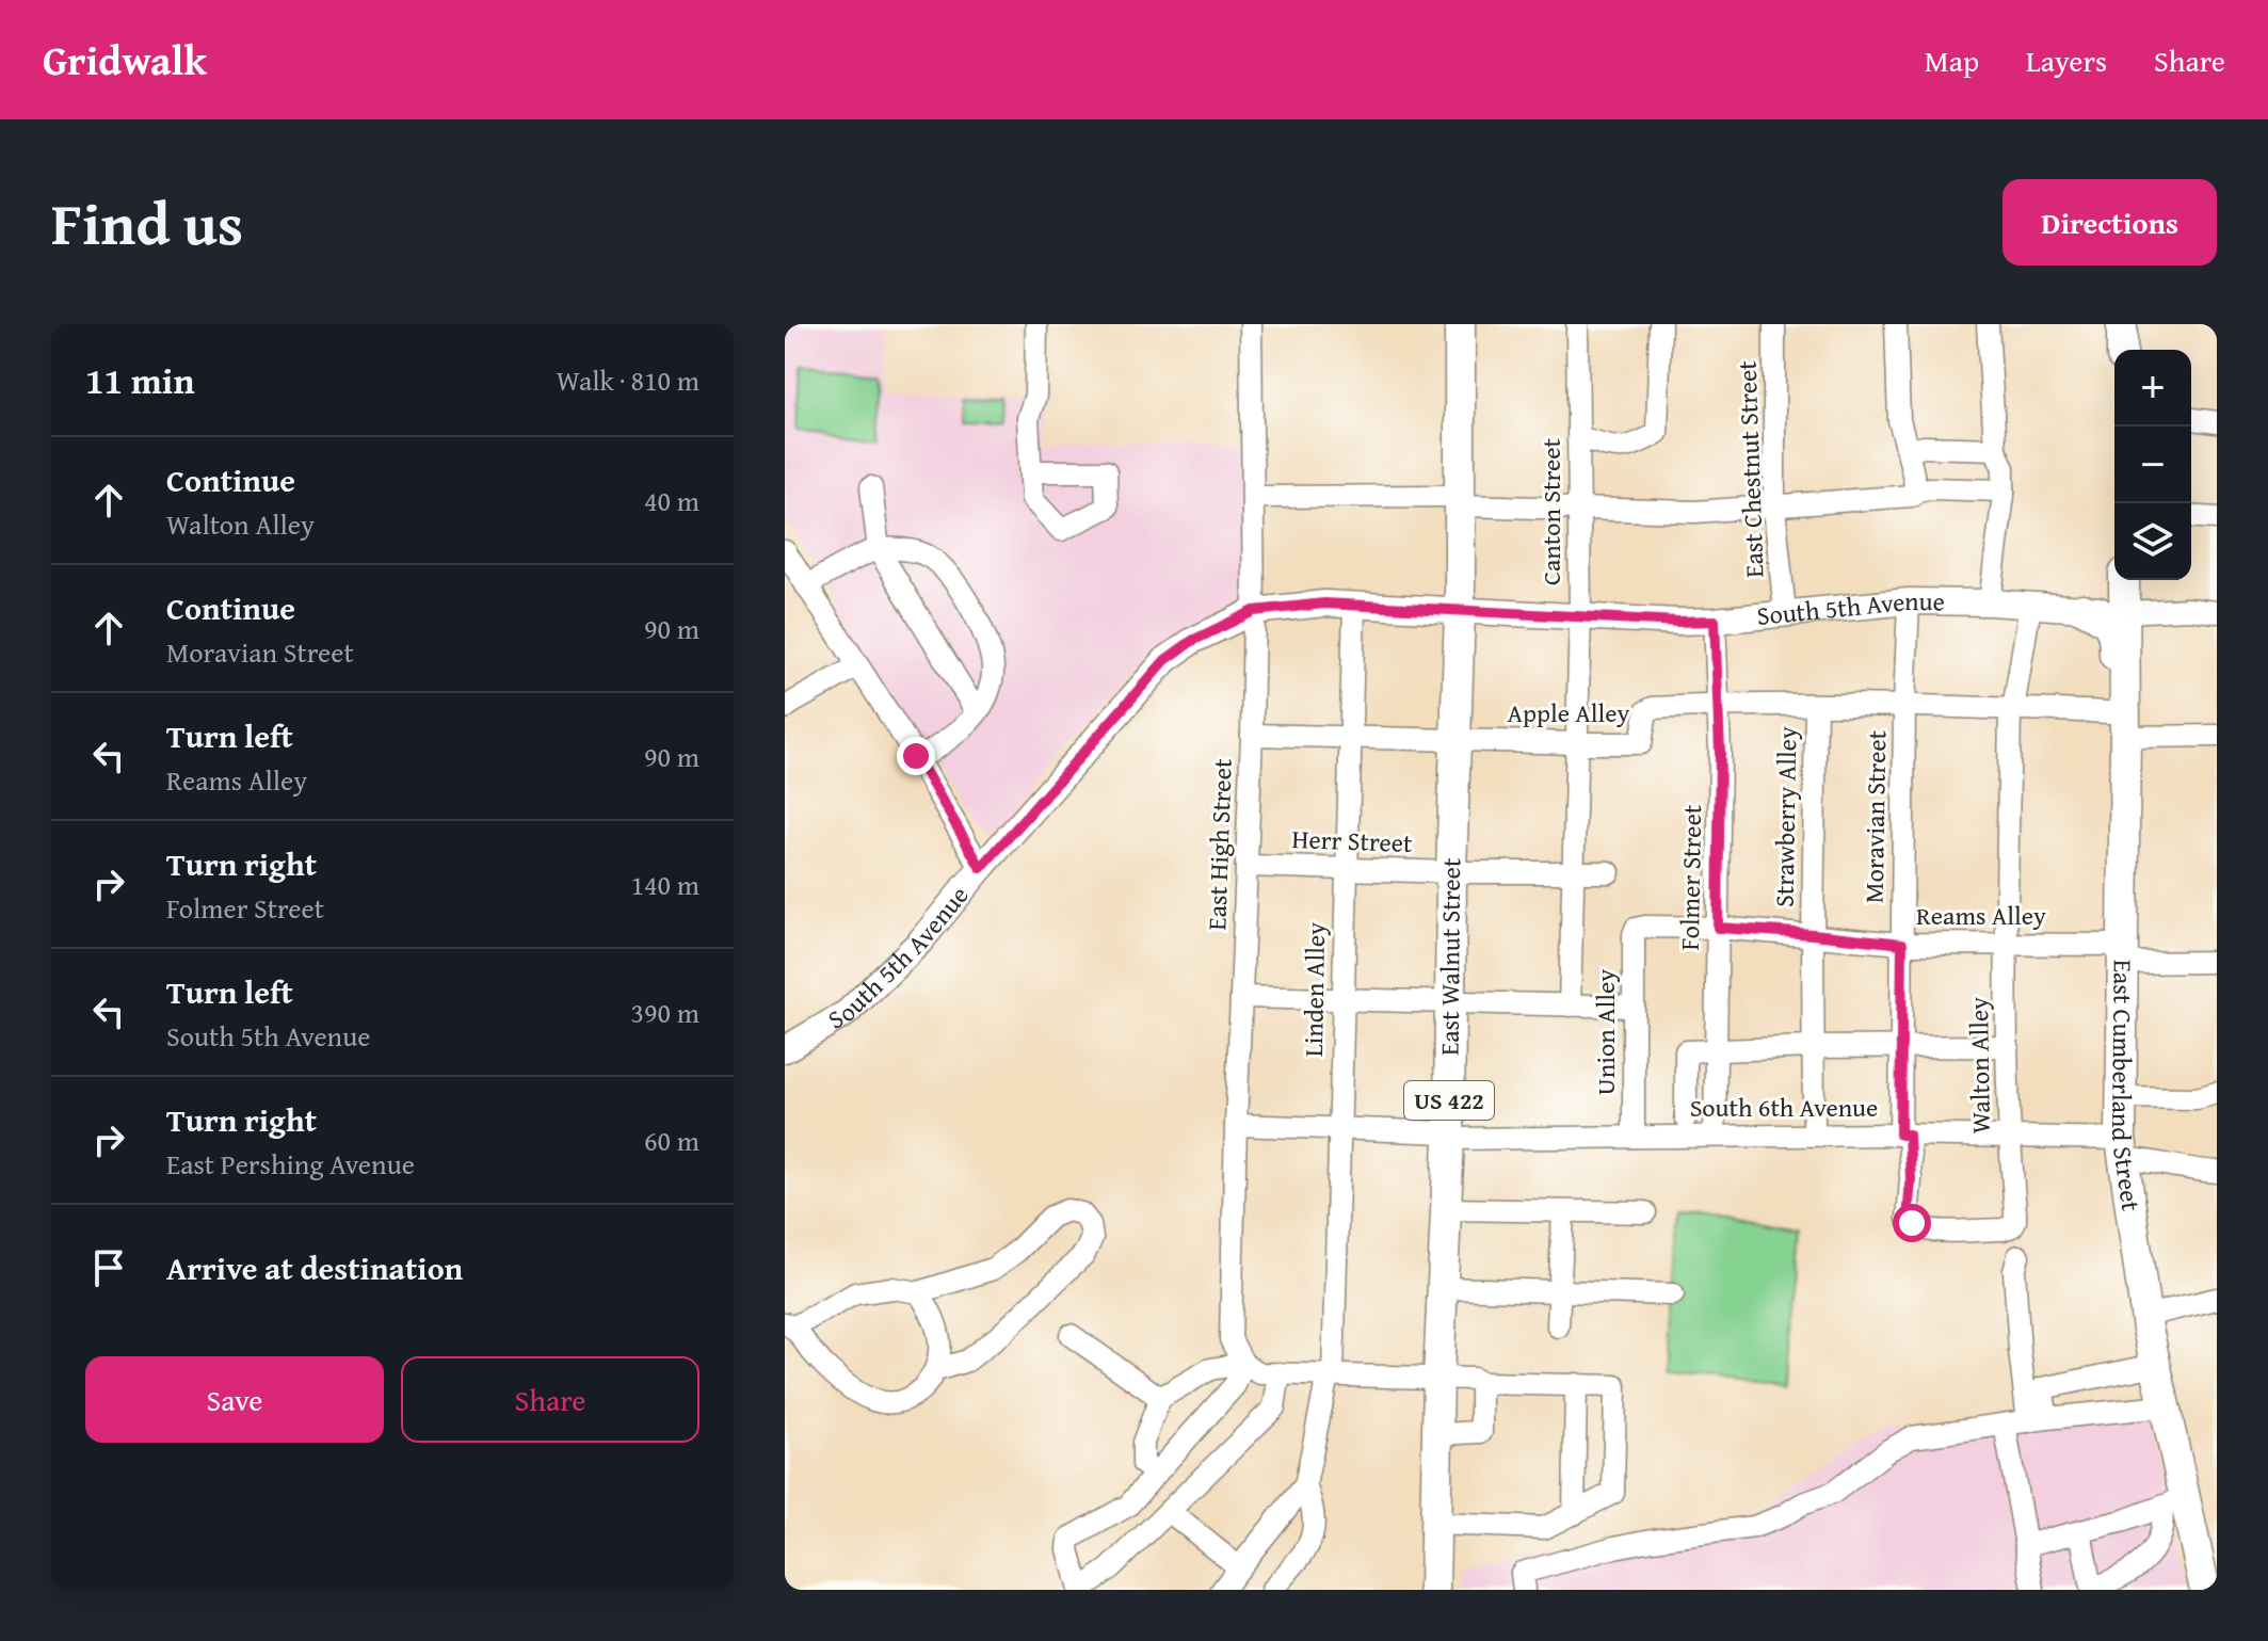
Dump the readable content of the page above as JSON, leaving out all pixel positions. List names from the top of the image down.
{
  "streets": {
    "highway": ["East Walnut Street", "East Cumberland Street", "US 422"],
    "main road": ["South 5th Avenue"],
    "street": [
      "East Chestnut Street",
      "Canton Street",
      "Apple Alley",
      "Strawberry Alley",
      "Moravian Street",
      "Herr Street",
      "East High Street",
      "Folmer Street",
      "Reams Alley",
      "Linden Alley",
      "Union Alley",
      "Walton Alley",
      "South 6th Avenue"
    ]
  },
  "crossings": [
    ["East Chestnut Street", "South 5th Avenue"],
    ["Canton Street", "South 5th Avenue"],
    ["Canton Street", "Apple Alley"],
    ["Canton Street", "Herr Street"],
    ["South 5th Avenue", "Moravian Street"],
    ["South 5th Avenue", "East High Street"],
    ["South 5th Avenue", "Folmer Street"],
    ["South 5th Avenue", "East Walnut Street"],
    ["South 5th Avenue", "Linden Alley"],
    ["South 5th Avenue", "Walton Alley"],
    ["South 5th Avenue", "East Cumberland Street"],
    ["Apple Alley", "Strawberry Alley"],
    ["Apple Alley", "Moravian Street"],
    ["Apple Alley", "East High Street"],
    ["Apple Alley", "Folmer Street"],
    ["Apple Alley", "East Walnut Street"],
    ["Apple Alley", "Linden Alley"],
    ["Apple Alley", "Walton Alley"],
    ["Apple Alley", "East Cumberland Street"],
    ["Strawberry Alley", "Reams Alley"],
    ["Strawberry Alley", "South 6th Avenue"],
    ["Moravian Street", "Reams Alley"],
    ["Moravian Street", "Walton Alley"],
    ["Moravian Street", "South 6th Avenue"],
    ["Herr Street", "East High Street"],
    ["Herr Street", "East Walnut Street"],
    ["Herr Street", "Linden Alley"],
    ["East High Street", "South 6th Avenue"],
    ["Folmer Street", "Reams Alley"],
    ["Folmer Street", "South 6th Avenue"],
    ["Reams Alley", "Union Alley"],
    ["Reams Alley", "Walton Alley"],
    ["Reams Alley", "East Cumberland Street"],
    ["East Walnut Street", "South 6th Avenue"],
    ["Linden Alley", "South 6th Avenue"],
    ["Union Alley", "South 6th Avenue"],
    ["Walton Alley", "South 6th Avenue"],
    ["East Cumberland Street", "South 6th Avenue"]
  ],
  "page": {
    "header": "Gridwalk",
    "nav": ["Map", "Layers", "Share"],
    "title": "Find us",
    "buttons": [
      "Directions",
      ["Save", "Share"]
    ],
    "heading": ["11 min", "Walk · 810 m"],
    "map_buttons": ["+", "−"],
    "list": [
      ["Continue", "Walton Alley", "40 m"],
      ["Continue", "Moravian Street", "90 m"],
      ["Turn left", "Reams Alley", "90 m"],
      ["Turn right", "Folmer Street", "140 m"],
      ["Turn left", "South 5th Avenue", "390 m"],
      ["Turn right", "East Pershing Avenue", "60 m"],
      "Arrive at destination"
    ]
  }
}
